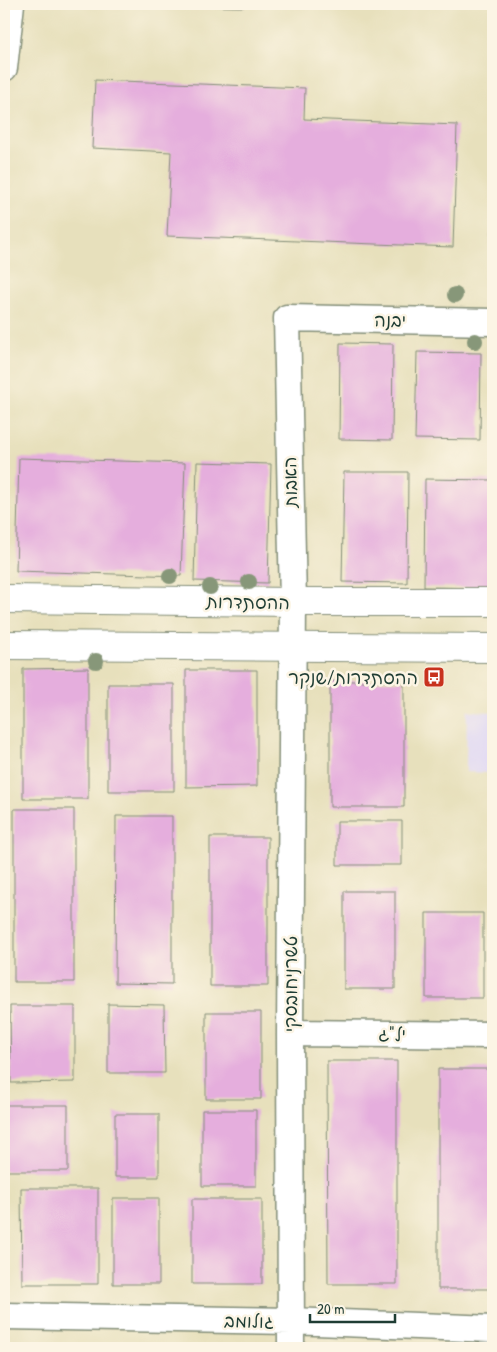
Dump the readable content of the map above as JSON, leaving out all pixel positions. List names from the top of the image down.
{
  "streets": {
    "street": [
      "יבנה",
      "האבות",
      "ההסתדרות",
      "טשרניחובסקי",
      "יל\"ג",
      "גולומב"
    ]
  },
  "crossings": [
    ["יבנה", "האבות"],
    ["האבות", "ההסתדרות"],
    ["האבות", "טשרניחובסקי"],
    ["טשרניחובסקי", "יל\"ג"],
    ["טשרניחובסקי", "גולומב"]
  ],
  "places": {
    "bus stop": ["ההסתדרות/שנקר"]
  },
  "scale_bar": "20 m"
}
